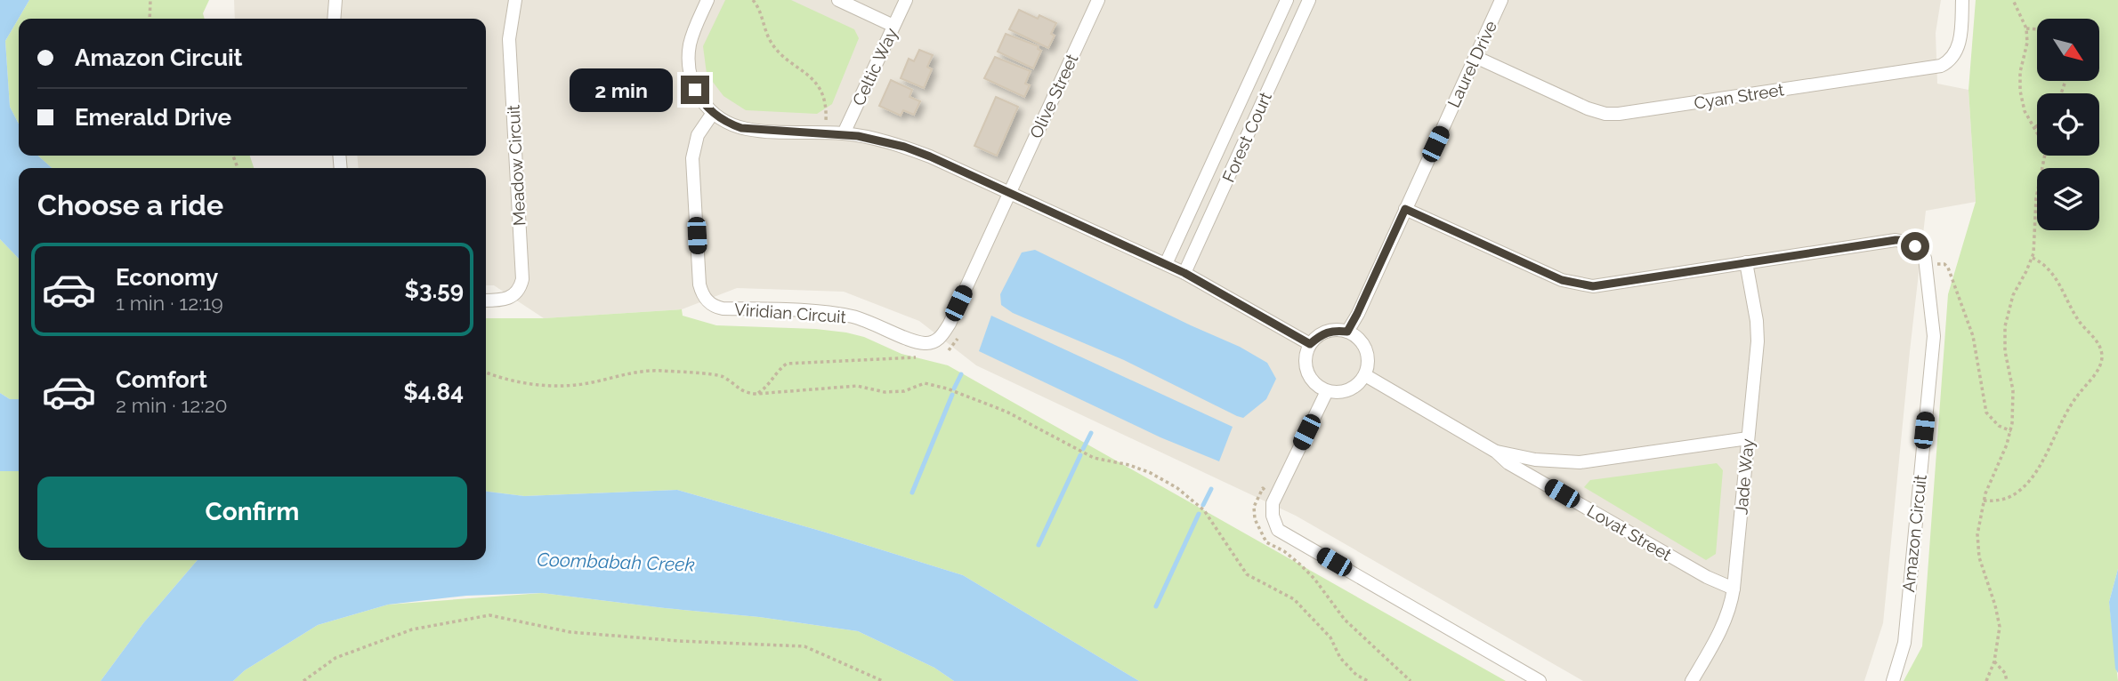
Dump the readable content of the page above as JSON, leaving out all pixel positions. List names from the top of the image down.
{
  "streets": {
    "street": [
      "Laurel Drive",
      "Celtic Way",
      "Olive Street",
      "Cyan Street",
      "Forest Court",
      "Meadow Circuit",
      "Viridian Circuit",
      "Jade Way",
      "Lovat Street",
      "Amazon Circuit"
    ]
  },
  "crossings": [
    ["Laurel Drive", "Cyan Street"],
    ["Laurel Drive", "Lovat Street"],
    ["Laurel Drive", "Amazon Circuit"],
    ["Olive Street", "Viridian Circuit"],
    ["Jade Way", "Lovat Street"],
    ["Jade Way", "Amazon Circuit"]
  ],
  "water": ["Coombabah Creek"],
  "north": "bottom right",
  "page": {
    "banner": ["Amazon Circuit", "Emerald Drive"],
    "bubble": "2 min",
    "heading": "Choose a ride",
    "list": [
      {
        "name": "Economy",
        "note": "1 min · 12:19",
        "value": "$3.59"
      },
      {
        "name": "Comfort",
        "note": "2 min · 12:20",
        "value": "$4.84"
      }
    ],
    "buttons": "Confirm"
  }
}
